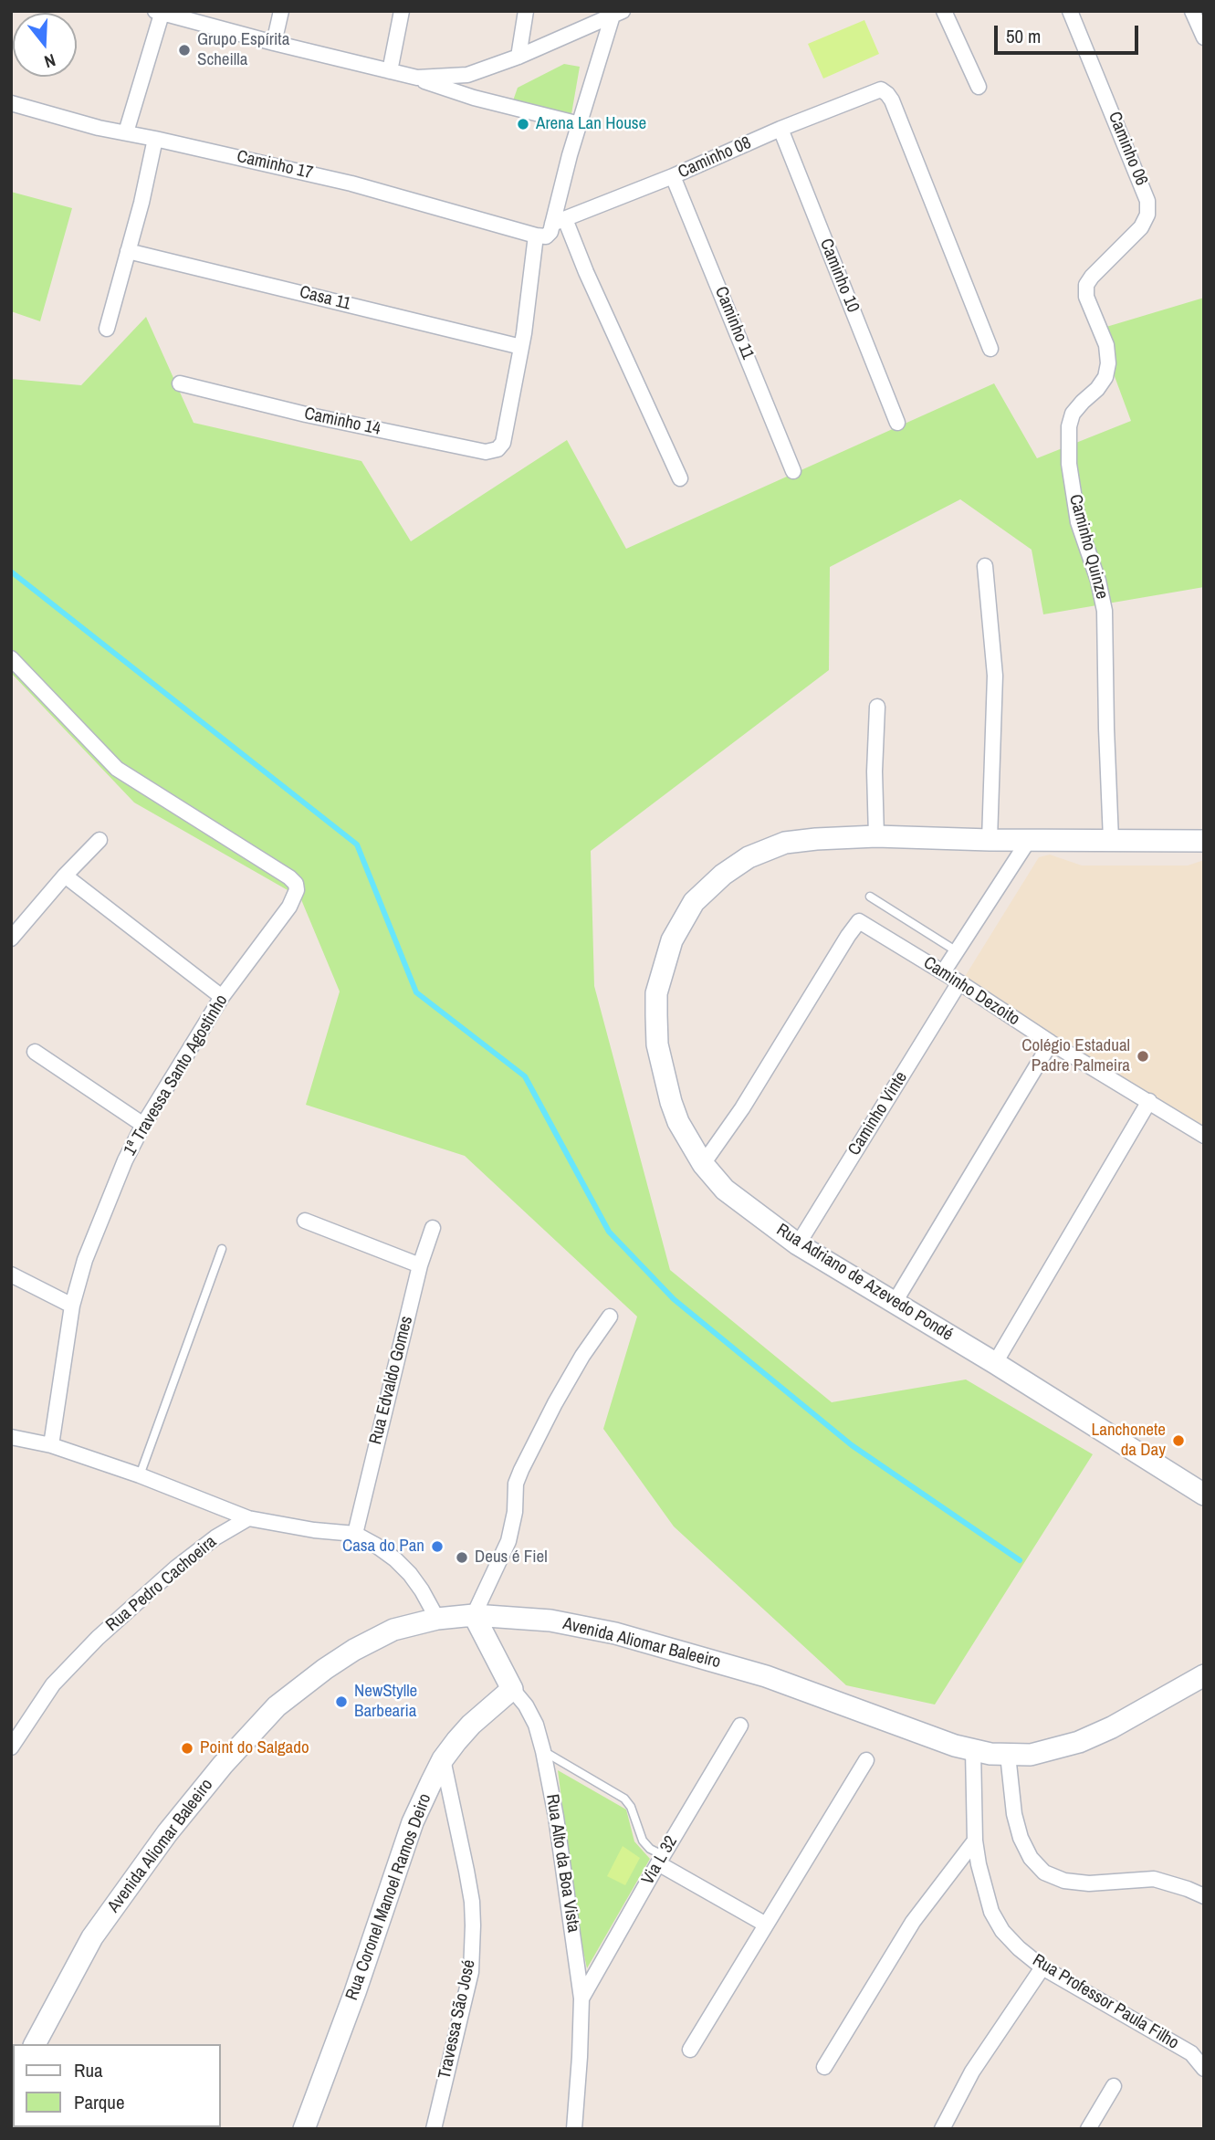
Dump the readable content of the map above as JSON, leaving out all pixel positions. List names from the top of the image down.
{
  "streets": {
    "street": [
      "Caminho 06",
      "Caminho 08",
      "Caminho 17",
      "Caminho 10",
      "Casa 11",
      "Caminho 11",
      "Caminho 14",
      "Caminho Quinze",
      "Caminho Dezoito",
      "1ª Travessa Santo Agostinho",
      "Caminho Vinte",
      "Rua Adriano de Azevedo Pondé",
      "Rua Edvaldo Gomes",
      "Rua Pedro Cachoeira",
      "Avenida Aliomar Baleeiro",
      "Via L 32",
      "Rua Alto da Boa Vista",
      "Rua Coronel Manoel Ramos Deiro",
      "Rua Professor Paula Filho",
      "Travessa São José"
    ]
  },
  "crossings": [
    ["Caminho 06", "Caminho Quinze"],
    ["Caminho 08", "Caminho 17"],
    ["Caminho 08", "Caminho 10"],
    ["Caminho 08", "Caminho 11"],
    ["Casa 11", "Caminho 14"],
    ["Caminho Quinze", "Rua Adriano de Azevedo Pondé"],
    ["Caminho Dezoito", "Caminho Vinte"],
    ["Caminho Dezoito", "Rua Adriano de Azevedo Pondé"],
    ["Caminho Vinte", "Rua Adriano de Azevedo Pondé"],
    ["Avenida Aliomar Baleeiro", "Rua Alto da Boa Vista"],
    ["Avenida Aliomar Baleeiro", "Rua Professor Paula Filho"],
    ["Via L 32", "Rua Alto da Boa Vista"],
    ["Rua Alto da Boa Vista", "Rua Coronel Manoel Ramos Deiro"],
    ["Rua Coronel Manoel Ramos Deiro", "Travessa São José"]
  ],
  "places": [
    "Grupo Espírita Scheilla",
    "Arena Lan House",
    "Colégio Estadual Padre Palmeira",
    "Lanchonete da Day",
    "Casa do Pan",
    "Deus é Fiel",
    "NewStylle Barbearia",
    "Point do Salgado"
  ],
  "legend": ["Rua", "Parque"],
  "scale_bar": "50 m",
  "north": "bottom"
}
